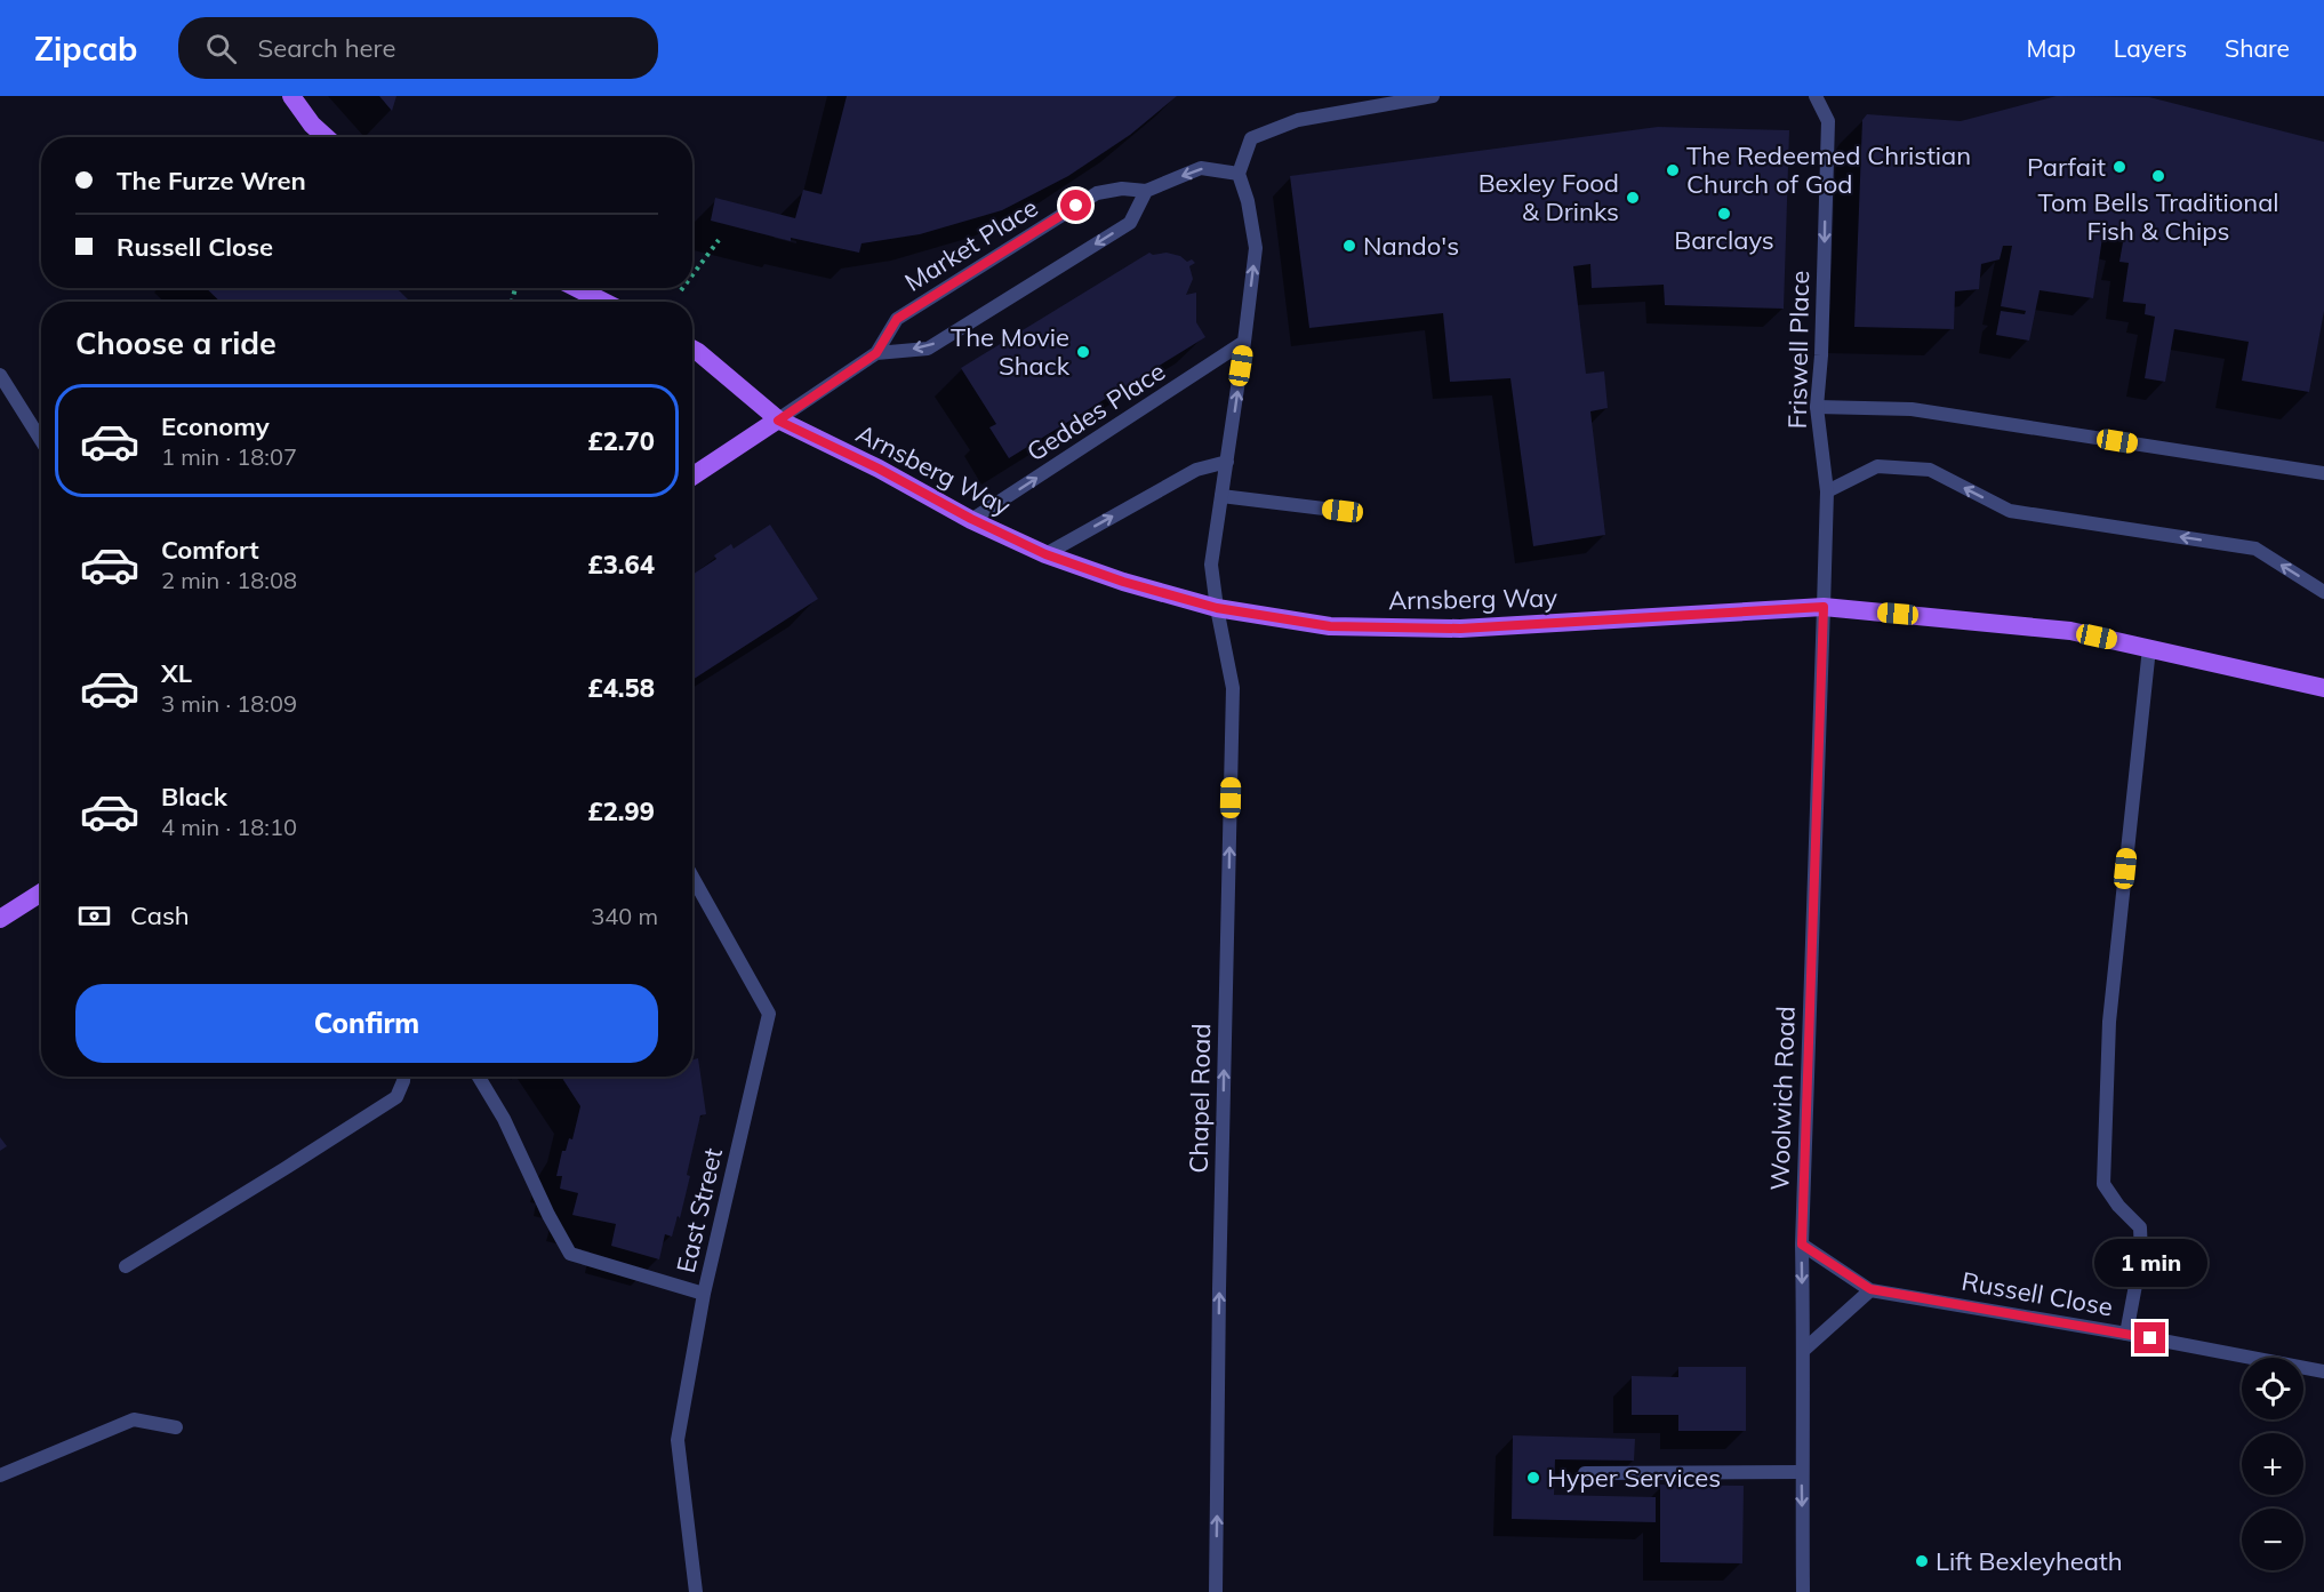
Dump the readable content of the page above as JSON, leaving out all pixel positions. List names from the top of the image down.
{
  "streets": {
    "main road": ["Arnsberg Way"],
    "street": [
      "Market Place",
      "Friswell Place",
      "Geddes Place",
      "Chapel Road",
      "Woolwich Road",
      "East Street",
      "Russell Close"
    ]
  },
  "crossings": [
    ["Market Place", "Arnsberg Way"],
    ["Friswell Place", "Arnsberg Way"],
    ["Friswell Place", "Woolwich Road"],
    ["Geddes Place", "Arnsberg Way"],
    ["Arnsberg Way", "Chapel Road"],
    ["Arnsberg Way", "Woolwich Road"]
  ],
  "one_way": ["Friswell Place", "Chapel Road"],
  "places": [
    "Parfait",
    "The Redeemed Christian Church of God",
    "Tom Bells Traditional Fish & Chips",
    "Bexley Food & Drinks",
    "Barclays",
    "Nando's",
    "The Movie Shack",
    "Hyper Services",
    "Lift Bexleyheath"
  ],
  "page": {
    "header": "Zipcab",
    "search": "Search here",
    "nav": ["Map", "Layers", "Share"],
    "banner": ["The Furze Wren", "Russell Close"],
    "heading": "Choose a ride",
    "list": [
      {
        "name": "Economy",
        "note": "1 min · 18:07",
        "value": "£2.70"
      },
      {
        "name": "Comfort",
        "note": "2 min · 18:08",
        "value": "£3.64"
      },
      {
        "name": "XL",
        "note": "3 min · 18:09",
        "value": "£4.58"
      },
      {
        "name": "Black",
        "note": "4 min · 18:10",
        "value": "£2.99"
      }
    ],
    "pay": ["Cash", "340 m"],
    "buttons": "Confirm",
    "bubble": "1 min",
    "map_buttons": ["+", "−"]
  }
}
